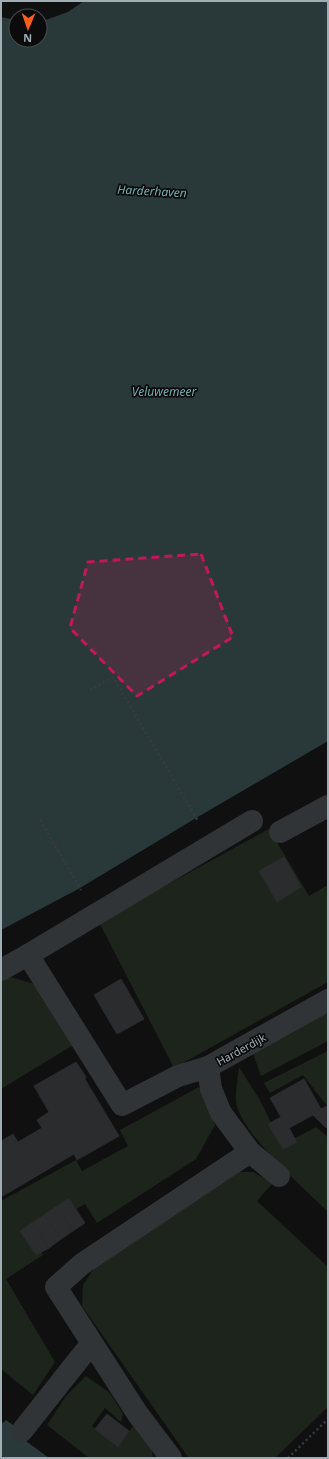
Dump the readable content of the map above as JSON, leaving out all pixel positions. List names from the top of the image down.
{
  "streets": {
    "street": ["Harderdijk"]
  },
  "water": ["Harderhaven", "Veluwemeer"],
  "north": "bottom"
}
